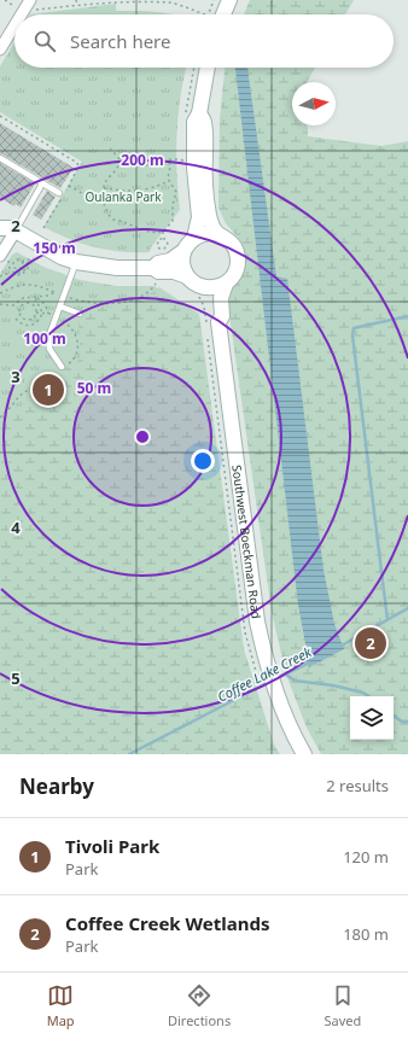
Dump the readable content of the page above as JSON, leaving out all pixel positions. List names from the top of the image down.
{
  "streets": {
    "main road": ["Southwest Boeckman Road"]
  },
  "water": ["Coffee Lake Creek"],
  "parks": ["Oulanka Park"],
  "north": "right",
  "page": {
    "search": "Search here",
    "pins": ["1", "2"],
    "heading": ["Nearby", "2 results"],
    "list": [
      {
        "mark": "1",
        "name": "Tivoli Park",
        "note": "Park",
        "value": "120 m"
      },
      {
        "mark": "2",
        "name": "Coffee Creek Wetlands",
        "note": "Park",
        "value": "180 m"
      }
    ],
    "nav": ["Map", "Directions", "Saved"]
  },
  "grid": {
    "rows": [
      "2",
      "3",
      "4",
      "5"
    ]
  },
  "rings": [
    "200 m",
    "150 m",
    "100 m",
    "50 m"
  ]
}
